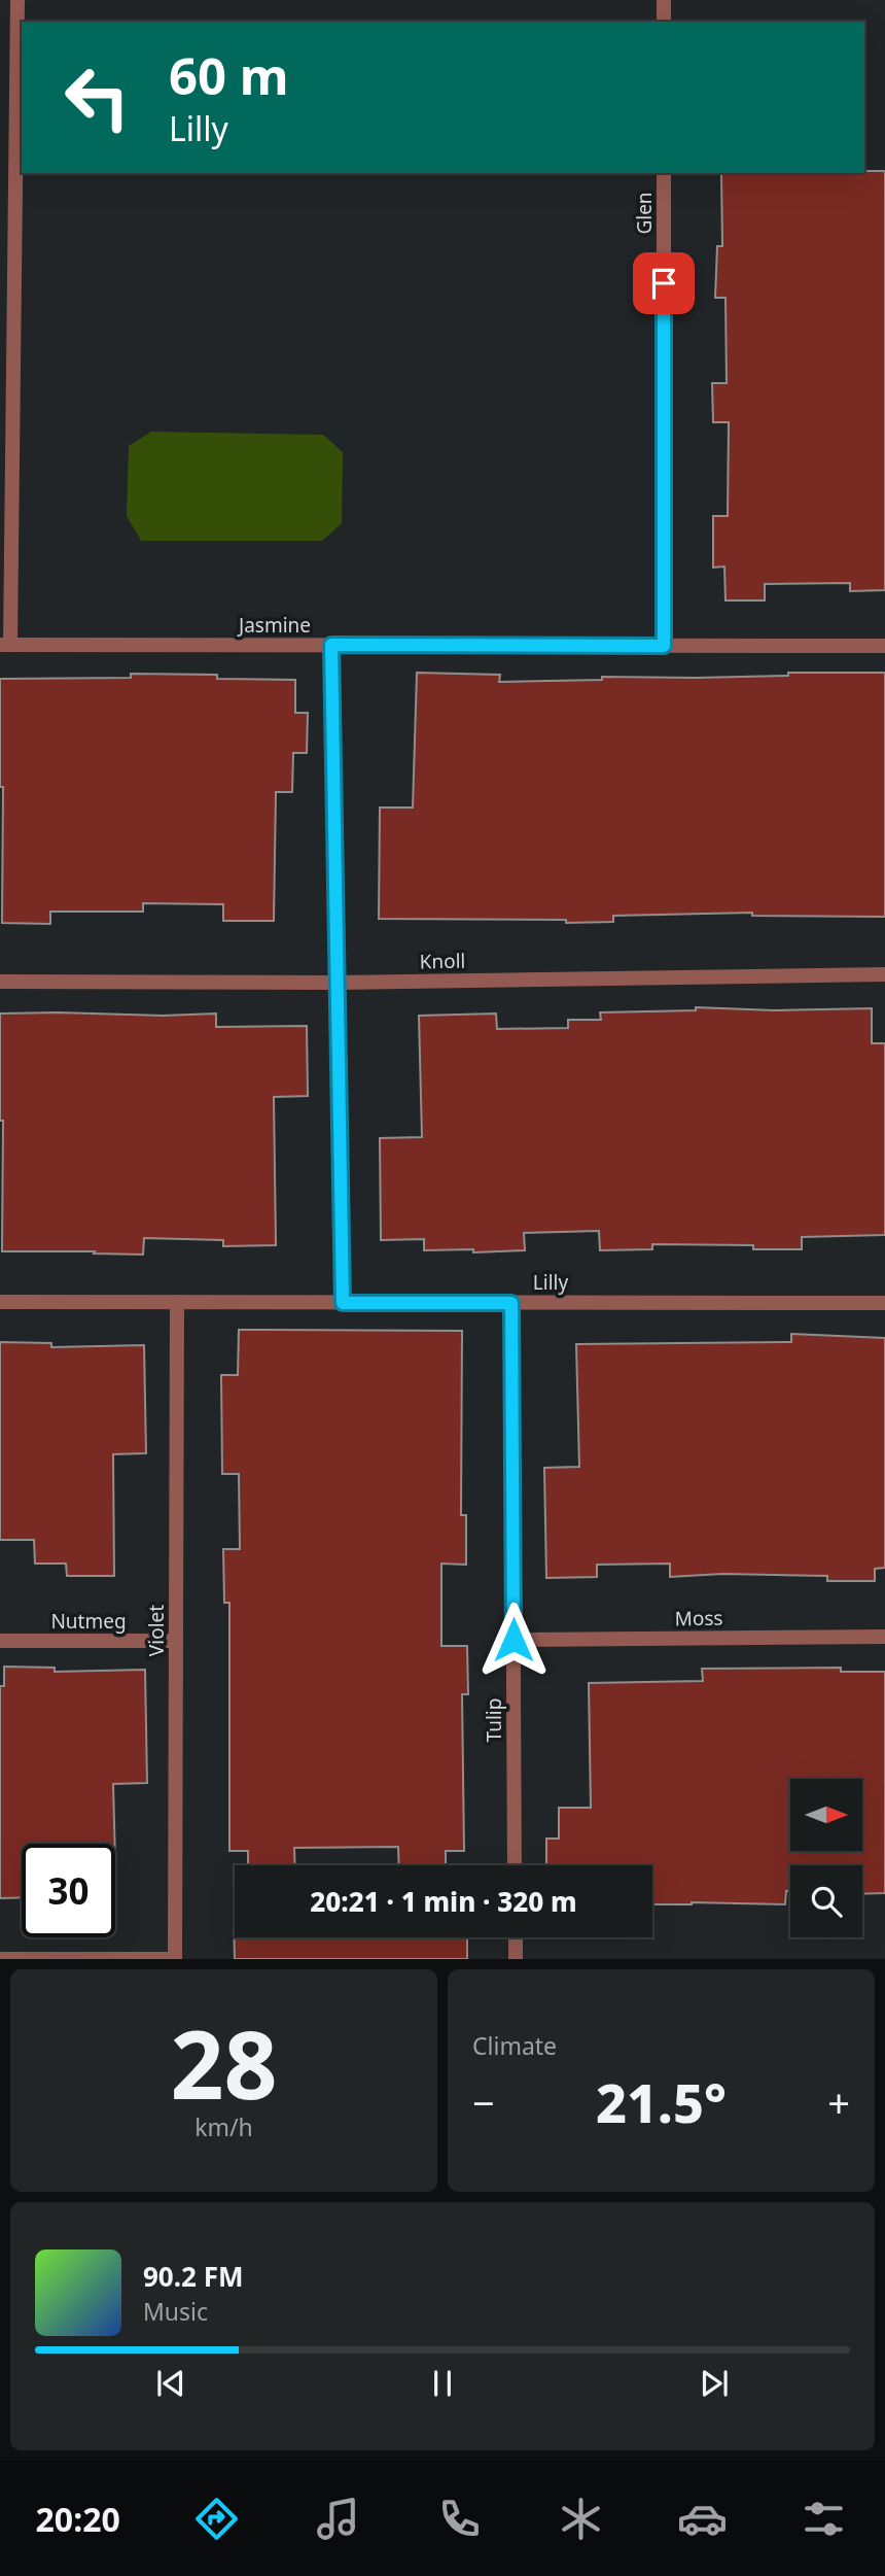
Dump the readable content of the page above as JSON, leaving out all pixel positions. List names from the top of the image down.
{
  "streets": {
    "street": [
      "Glen",
      "Jasmine",
      "Knoll",
      "Lilly",
      "Moss",
      "Nutmeg",
      "Violet",
      "Tulip"
    ]
  },
  "crossings": [
    ["Glen", "Jasmine"],
    ["Lilly", "Violet"],
    ["Lilly", "Tulip"],
    ["Moss", "Tulip"],
    ["Nutmeg", "Violet"]
  ],
  "north": "right",
  "page": {
    "turn": ["60 m", "Lilly"],
    "limit": "30",
    "trip": "20:21 · 1 min · 320 m",
    "tile": [
      ["28", "km/h"],
      "Climate"
    ],
    "heat": ["−", "21.5°", "+"],
    "song": ["90.2 FM", "Music"],
    "tabs": "20:20"
  }
}
